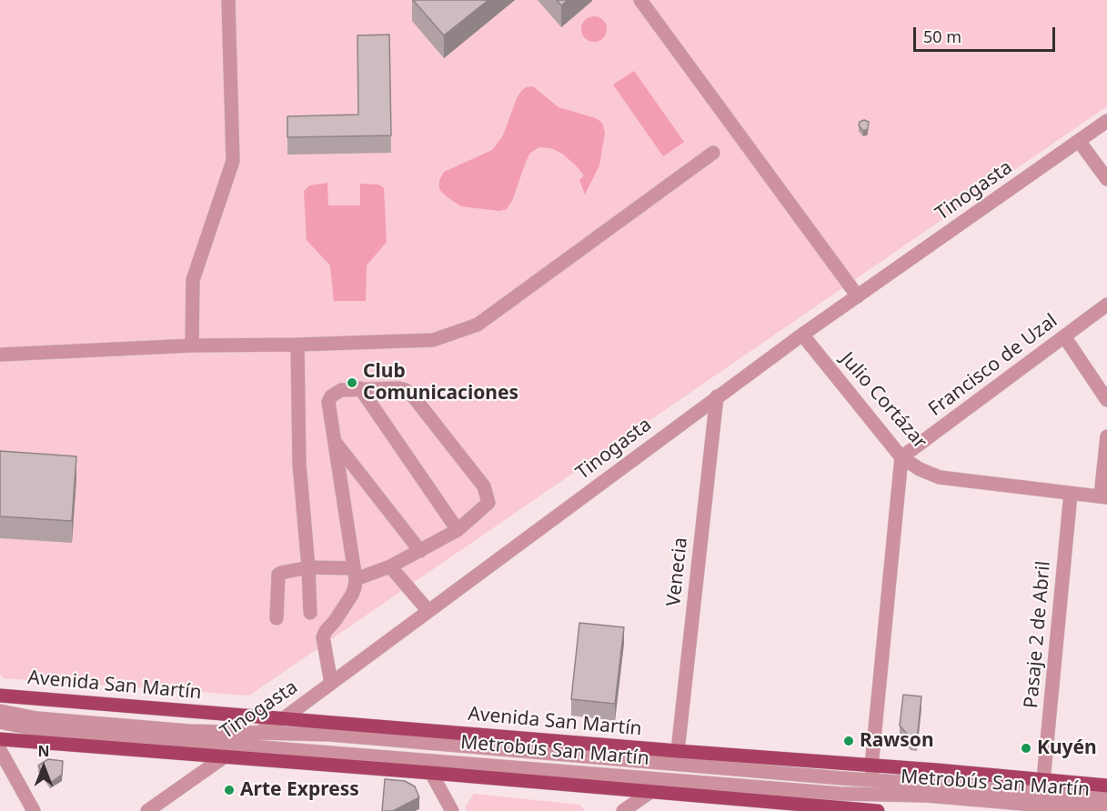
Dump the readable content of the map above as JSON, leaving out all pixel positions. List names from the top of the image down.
{
  "streets": {
    "main road": ["Avenida San Martín"],
    "street": [
      "Tinogasta",
      "Francisco de Uzal",
      "Julio Cortázar",
      "Venecia",
      "Pasaje 2 de Abril",
      "Metrobús San Martín"
    ]
  },
  "crossings": [
    ["Tinogasta", "Julio Cortázar"],
    ["Tinogasta", "Venecia"],
    ["Tinogasta", "Avenida San Martín"],
    ["Tinogasta", "Metrobús San Martín"],
    ["Francisco de Uzal", "Julio Cortázar"],
    ["Julio Cortázar", "Pasaje 2 de Abril"],
    ["Venecia", "Avenida San Martín"],
    ["Venecia", "Metrobús San Martín"],
    ["Pasaje 2 de Abril", "Avenida San Martín"],
    ["Avenida San Martín", "Metrobús San Martín"]
  ],
  "places": [
    "Club Comunicaciones",
    "Rawson",
    "Kuyén",
    "Arte Express"
  ],
  "scale_bar": "50 m",
  "north": "top"
}
